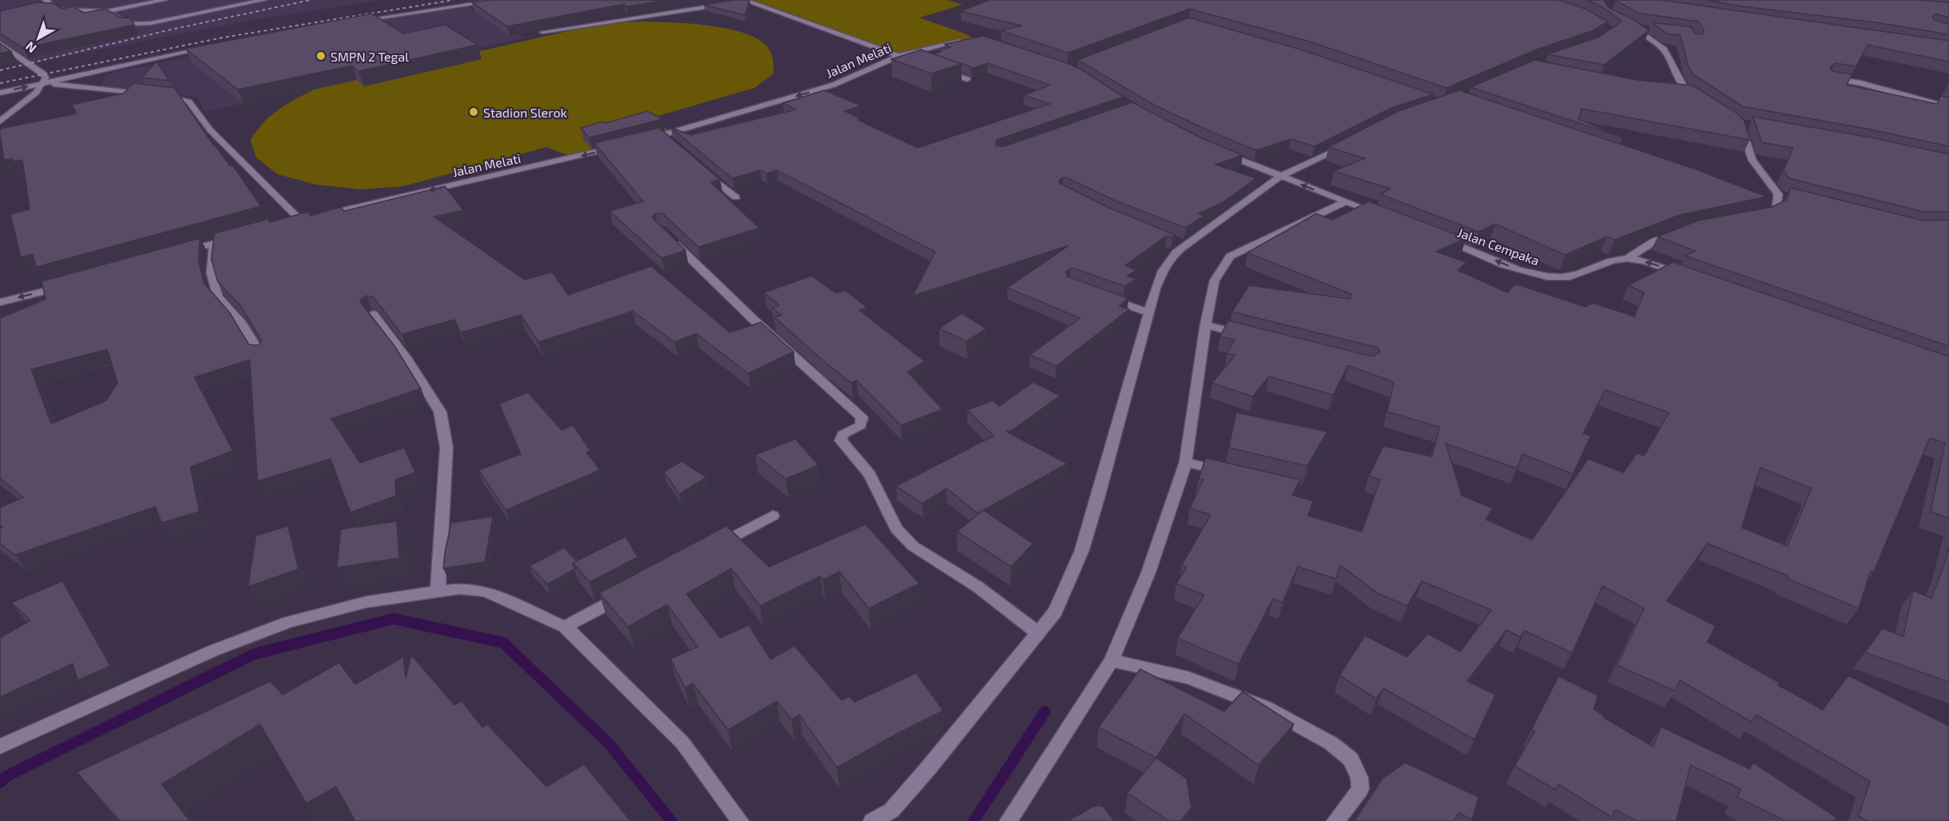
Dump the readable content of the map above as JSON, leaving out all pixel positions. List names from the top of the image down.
{
  "streets": {
    "street": ["Jalan Melati", "Jalan Cempaka"]
  },
  "one_way": ["Jalan Melati", "Jalan Cempaka"],
  "places": ["SMPN 2 Tegal", "Stadion Slerok"],
  "north": "bottom left"
}
